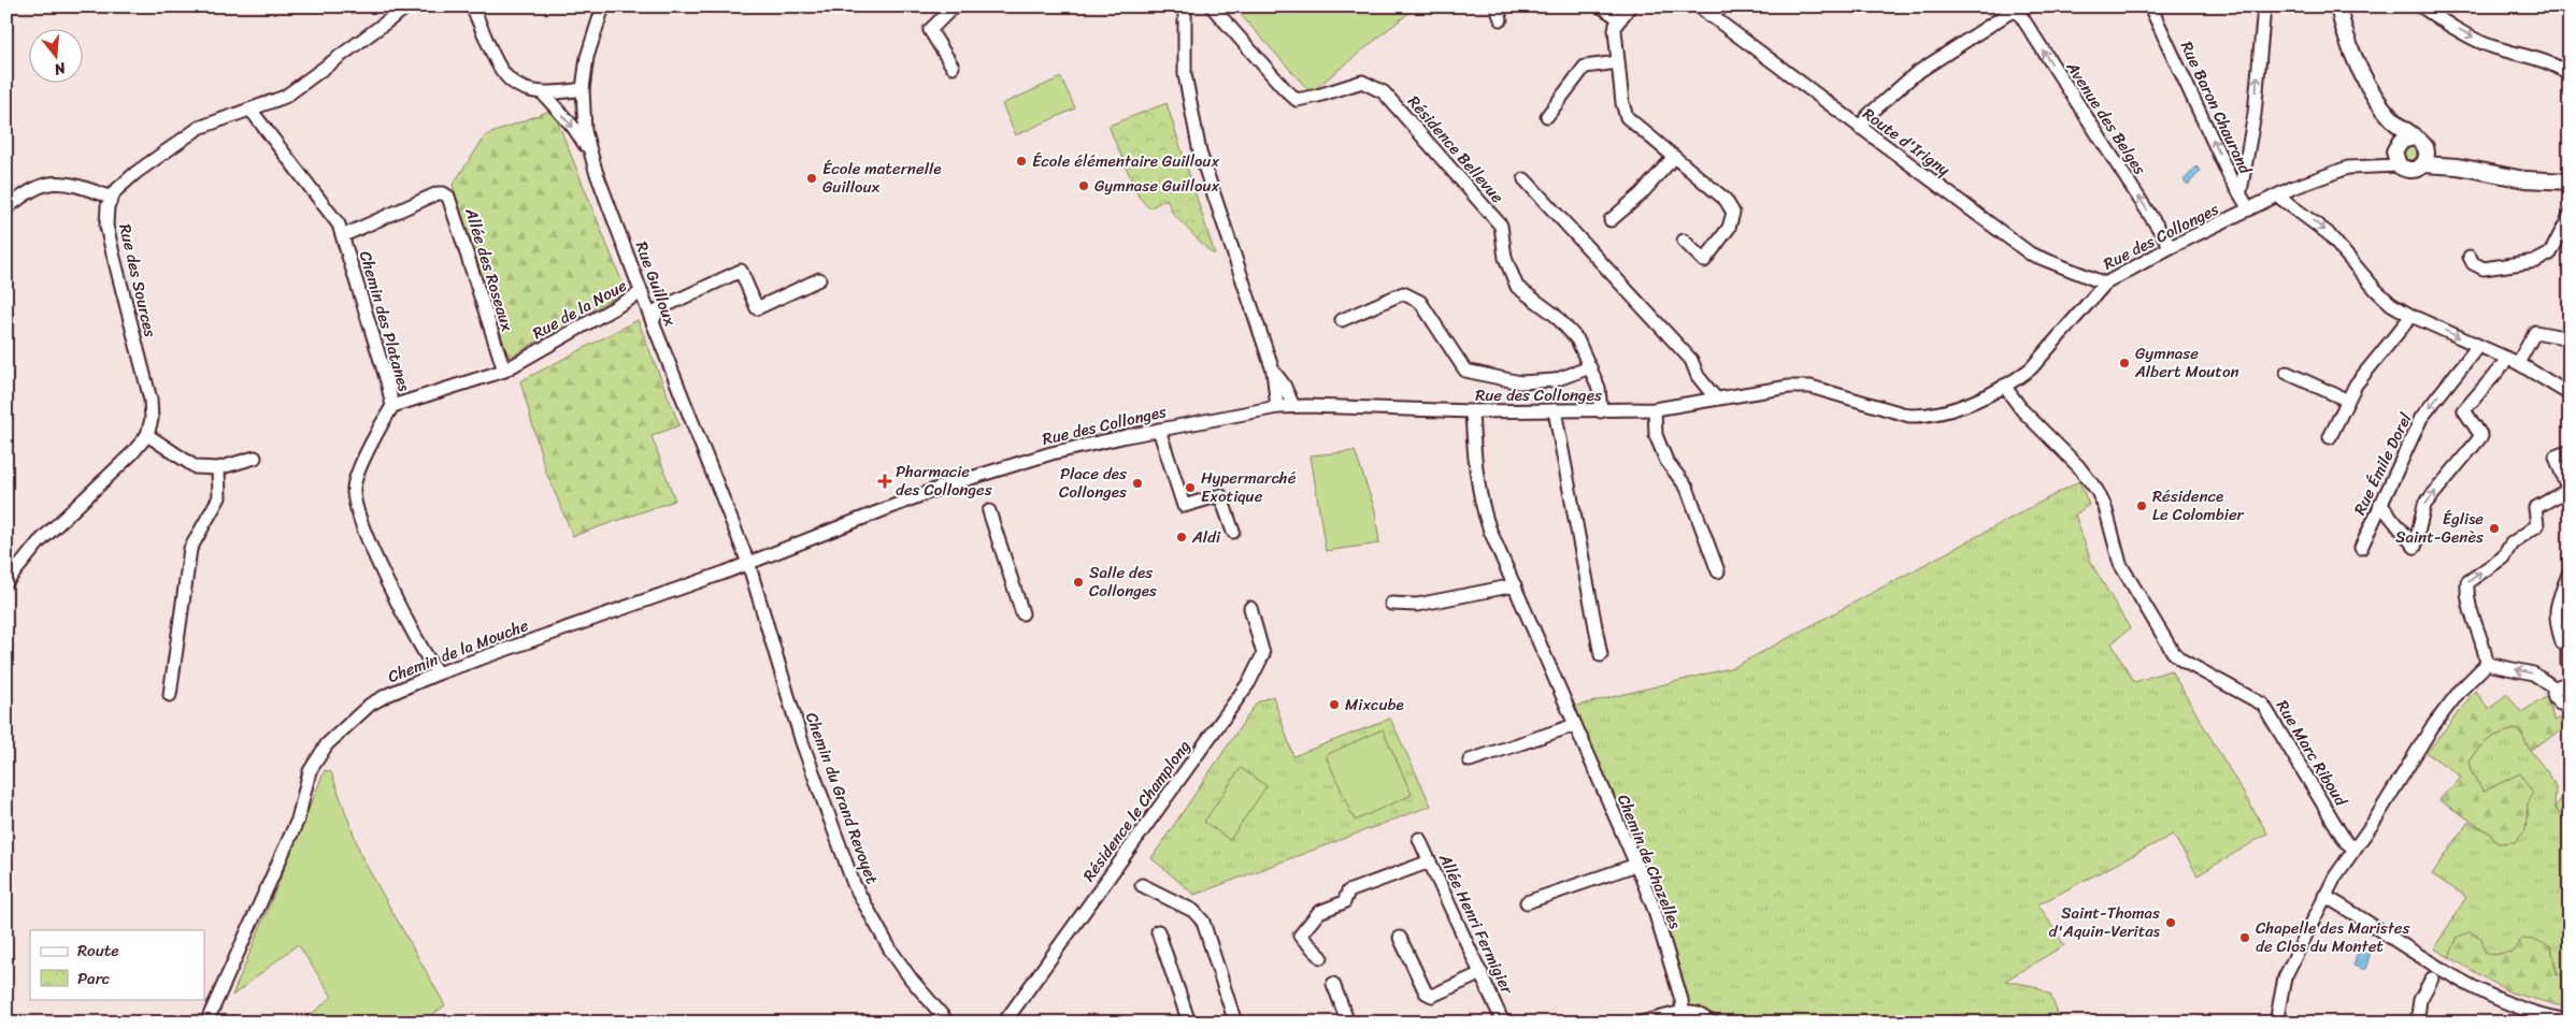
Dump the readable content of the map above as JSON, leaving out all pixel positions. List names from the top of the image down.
{
  "streets": {
    "street": [
      "Rue Baron Chaurand",
      "Avenue des Belges",
      "Route d'Irigny",
      "Résidence Bellevue",
      "Rue des Collonges",
      "Allée des Roseaux",
      "Rue des Sources",
      "Rue Guilloux",
      "Rue de la Noue",
      "Chemin des Platanes",
      "Rue Émile Dorel",
      "Chemin de la Mouche",
      "Rue Marc Riboud",
      "Chemin du Grand Revoyet",
      "Résidence le Champlong",
      "Chemin de Chazelles",
      "Allée Henri Fermigier"
    ]
  },
  "crossings": [
    ["Rue Baron Chaurand", "Rue des Collonges"],
    ["Avenue des Belges", "Rue des Collonges"],
    ["Route d'Irigny", "Rue des Collonges"],
    ["Résidence Bellevue", "Rue des Collonges"],
    ["Rue des Collonges", "Rue Guilloux"],
    ["Rue des Collonges", "Chemin de la Mouche"],
    ["Rue des Collonges", "Rue Marc Riboud"],
    ["Rue des Collonges", "Chemin du Grand Revoyet"],
    ["Rue des Collonges", "Chemin de Chazelles"],
    ["Allée des Roseaux", "Rue de la Noue"],
    ["Allée des Roseaux", "Chemin des Platanes"],
    ["Rue Guilloux", "Rue de la Noue"],
    ["Rue Guilloux", "Chemin de la Mouche"],
    ["Rue Guilloux", "Chemin du Grand Revoyet"],
    ["Rue de la Noue", "Chemin des Platanes"],
    ["Chemin des Platanes", "Chemin de la Mouche"],
    ["Chemin de la Mouche", "Chemin du Grand Revoyet"]
  ],
  "one_way": ["Rue Baron Chaurand", "Avenue des Belges"],
  "places": {
    "other": [
      "École élémentaire Guilloux",
      "École maternelle Guilloux",
      "Gymnase Guilloux",
      "Gymnase Albert Mouton",
      "Place des Collonges",
      "Hypermarché Exotique",
      "Résidence Le Colombier",
      "Église Saint-Genès",
      "Aldi",
      "Salle des Collonges",
      "Mixcube",
      "Saint-Thomas d'Aquin-Veritas",
      "Chapelle des Maristes de Clos du Montet"
    ],
    "health": ["Pharmacie des Collonges"]
  },
  "legend": ["Route", "Parc"],
  "north": "bottom"
}
